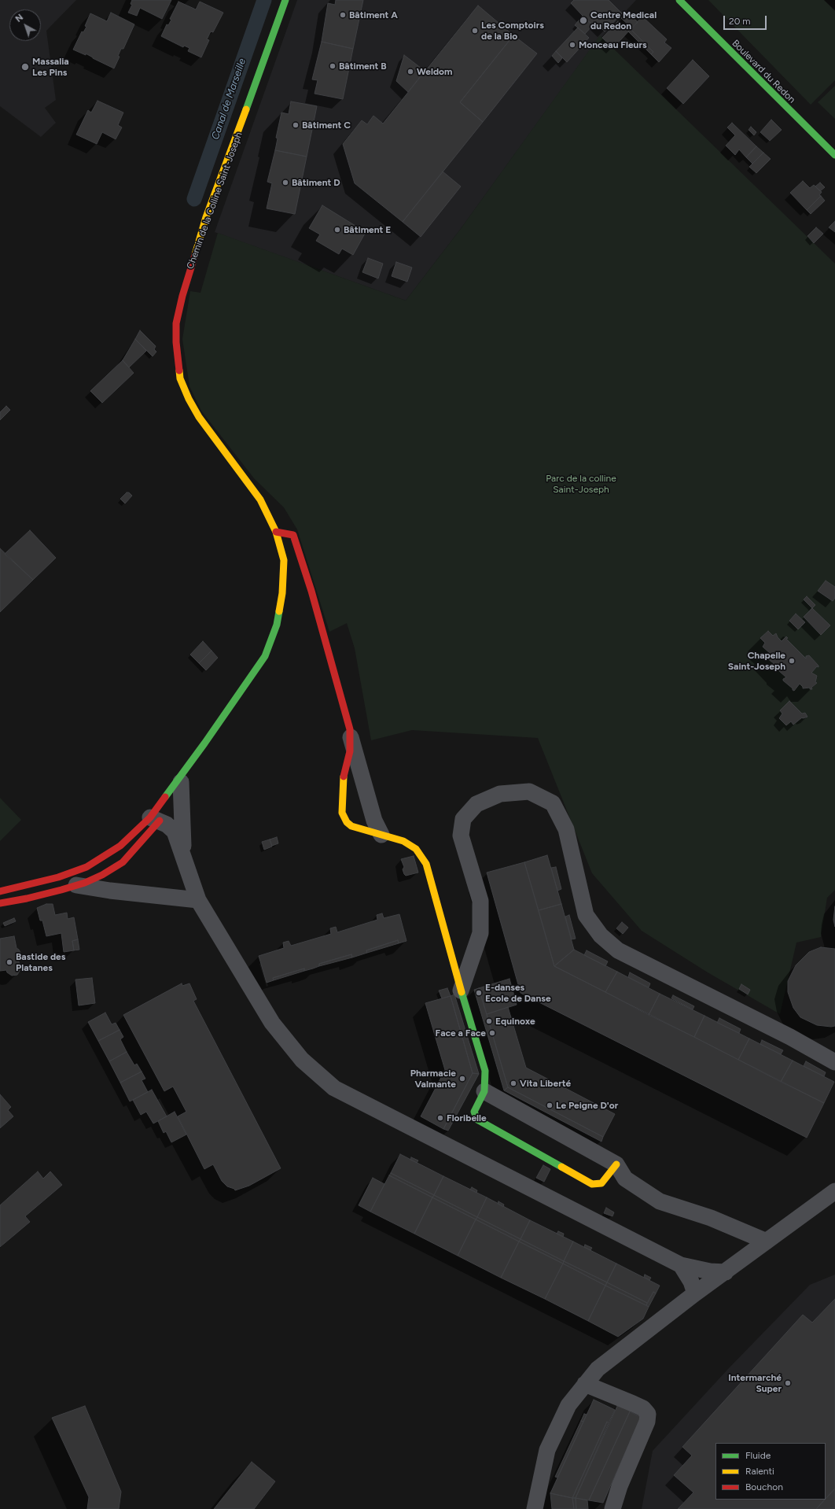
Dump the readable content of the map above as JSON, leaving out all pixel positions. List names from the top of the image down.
{
  "streets": {
    "street": ["Boulevard du Redon", "Chemin de la Colline Saint-Joseph"]
  },
  "water": ["Canal de Marseille"],
  "parks": ["Parc de la colline Saint-Joseph"],
  "places": [
    "Bâtiment A",
    "Centre Medical du Redon",
    "Les Comptoirs de la Bio",
    "Monceau Fleurs",
    "Bâtiment B",
    "Massalia Les Pins",
    "Weldom",
    "Bâtiment C",
    "Bâtiment D",
    "Bâtiment E",
    "Chapelle Saint-Joseph",
    "Bastide des Platanes",
    "E-danses Ecole de Danse",
    "Equinoxe",
    "Face a Face",
    "Pharmacie Valmante",
    "Vita Liberté",
    "Le Peigne D'or",
    "Floribelle",
    "Intermarché Super"
  ],
  "legend": ["Fluide", "Ralenti", "Bouchon"],
  "scale_bar": "20 m",
  "north": "top left"
}
